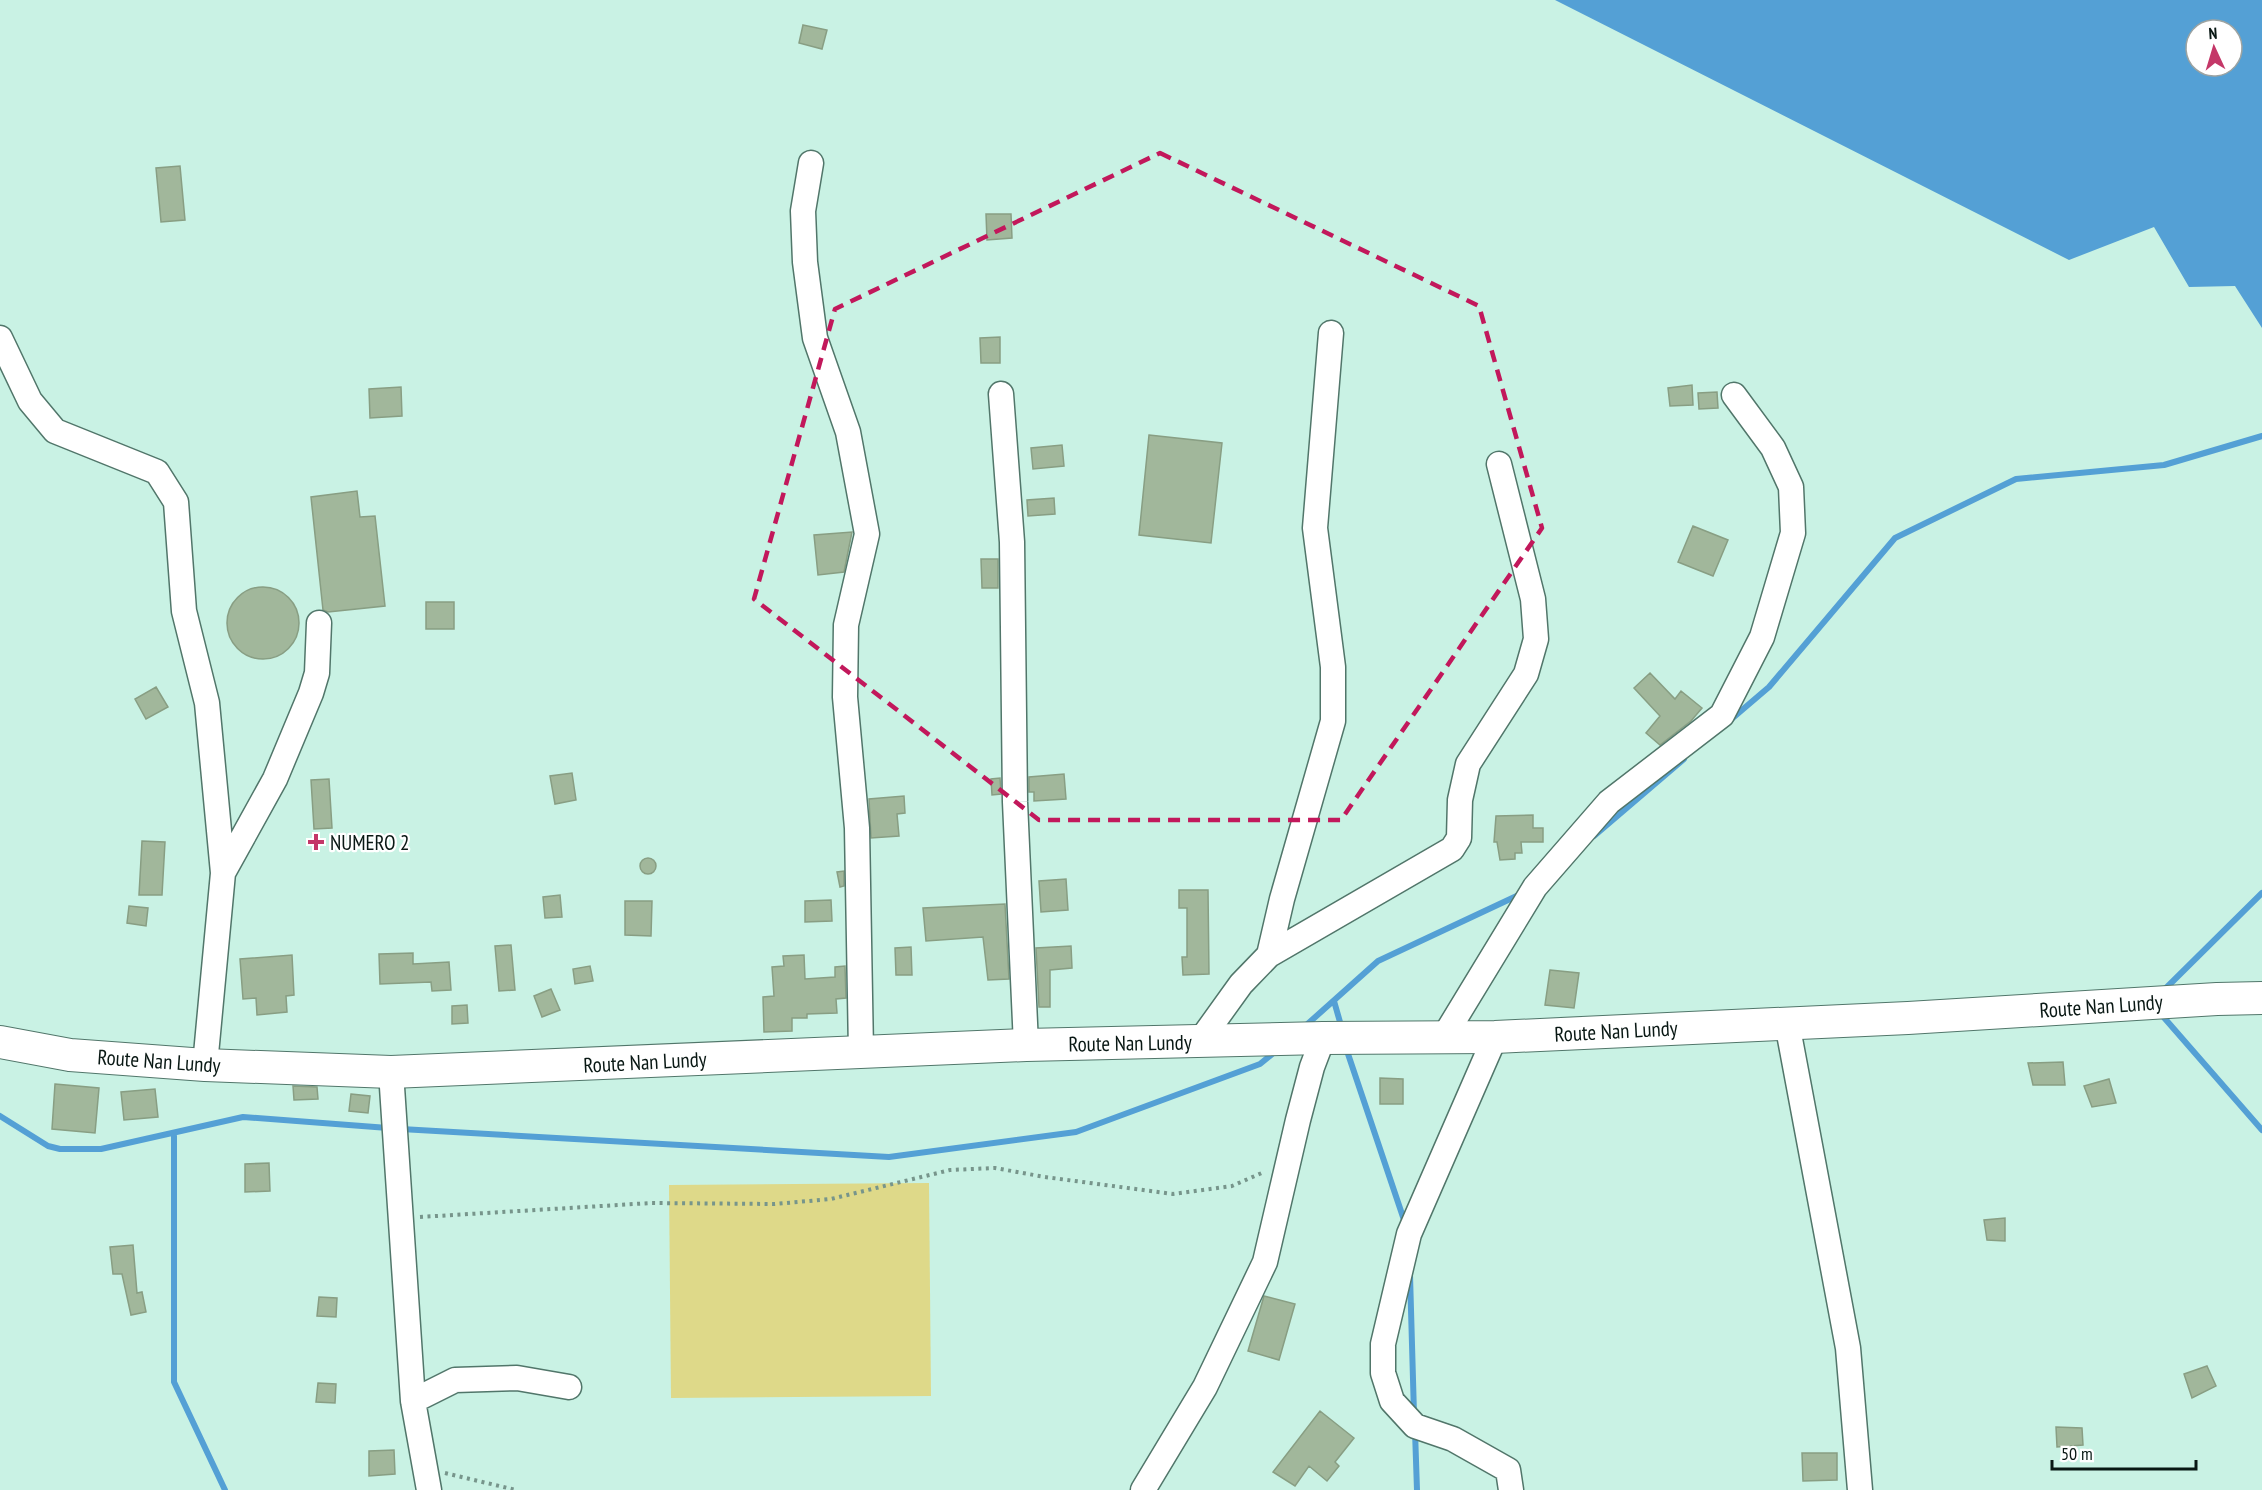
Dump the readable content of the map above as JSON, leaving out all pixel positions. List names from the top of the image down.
{
  "streets": {
    "main road": ["Route Nan Lundy"]
  },
  "places": {
    "health": ["NUMERO 2"]
  },
  "scale_bar": "50 m",
  "north": "top"
}
